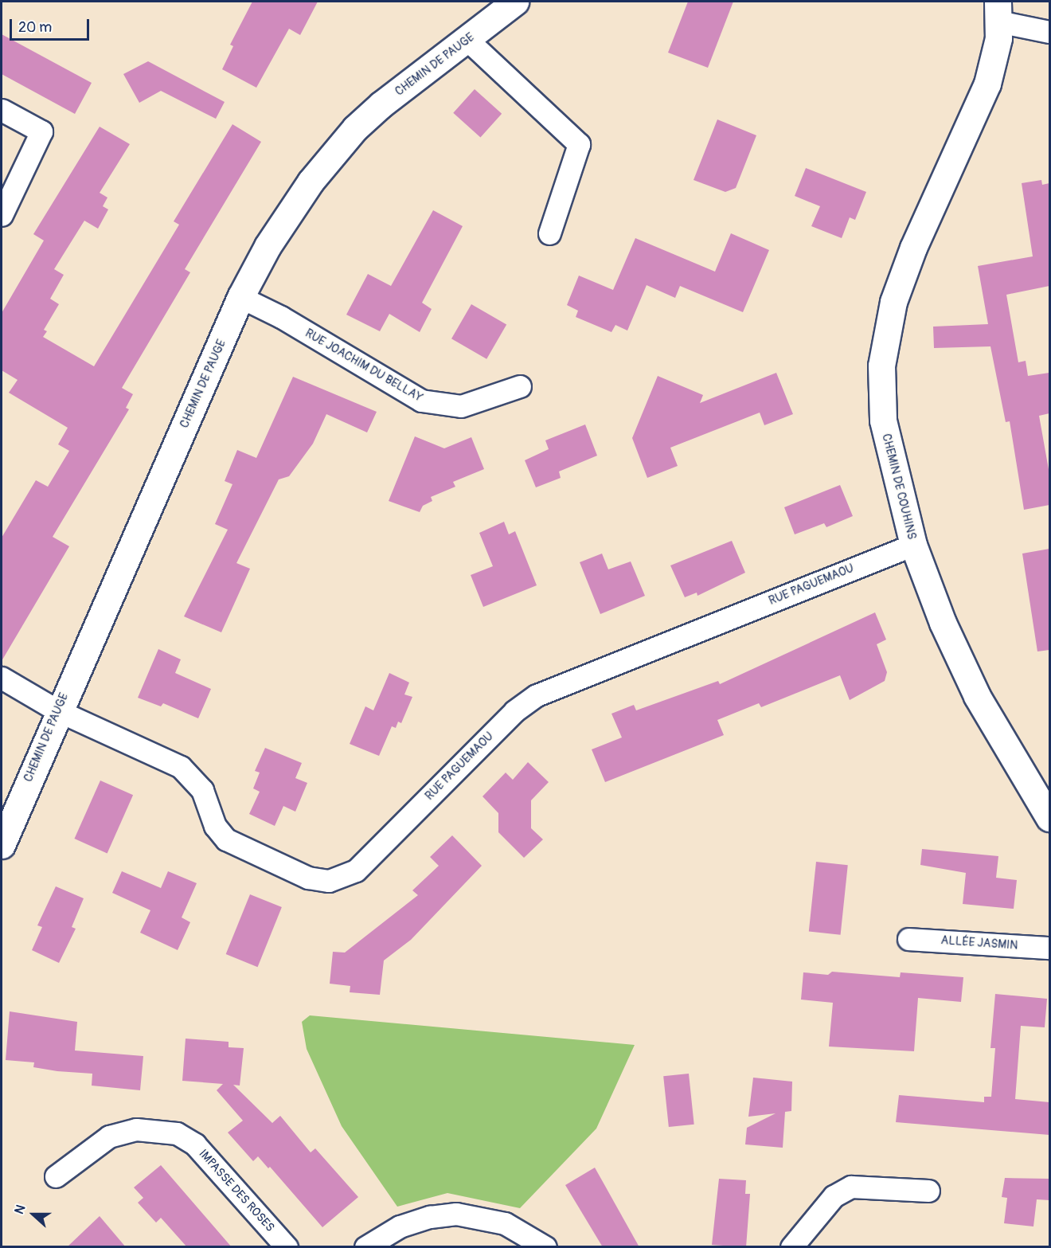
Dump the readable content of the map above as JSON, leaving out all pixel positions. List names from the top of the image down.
{
  "streets": {
    "street": [
      "CHEMIN DE PAUGE",
      "RUE JOACHIM DU BELLAY",
      "CHEMIN DE COUHINS",
      "RUE PAGUEMAOU",
      "ALLÉE JASMIN",
      "IMPASSE DES ROSES"
    ]
  },
  "crossings": [
    ["CHEMIN DE PAUGE", "RUE JOACHIM DU BELLAY"],
    ["CHEMIN DE PAUGE", "RUE PAGUEMAOU"],
    ["CHEMIN DE COUHINS", "RUE PAGUEMAOU"]
  ],
  "scale_bar": "20 m",
  "north": "left"
}
